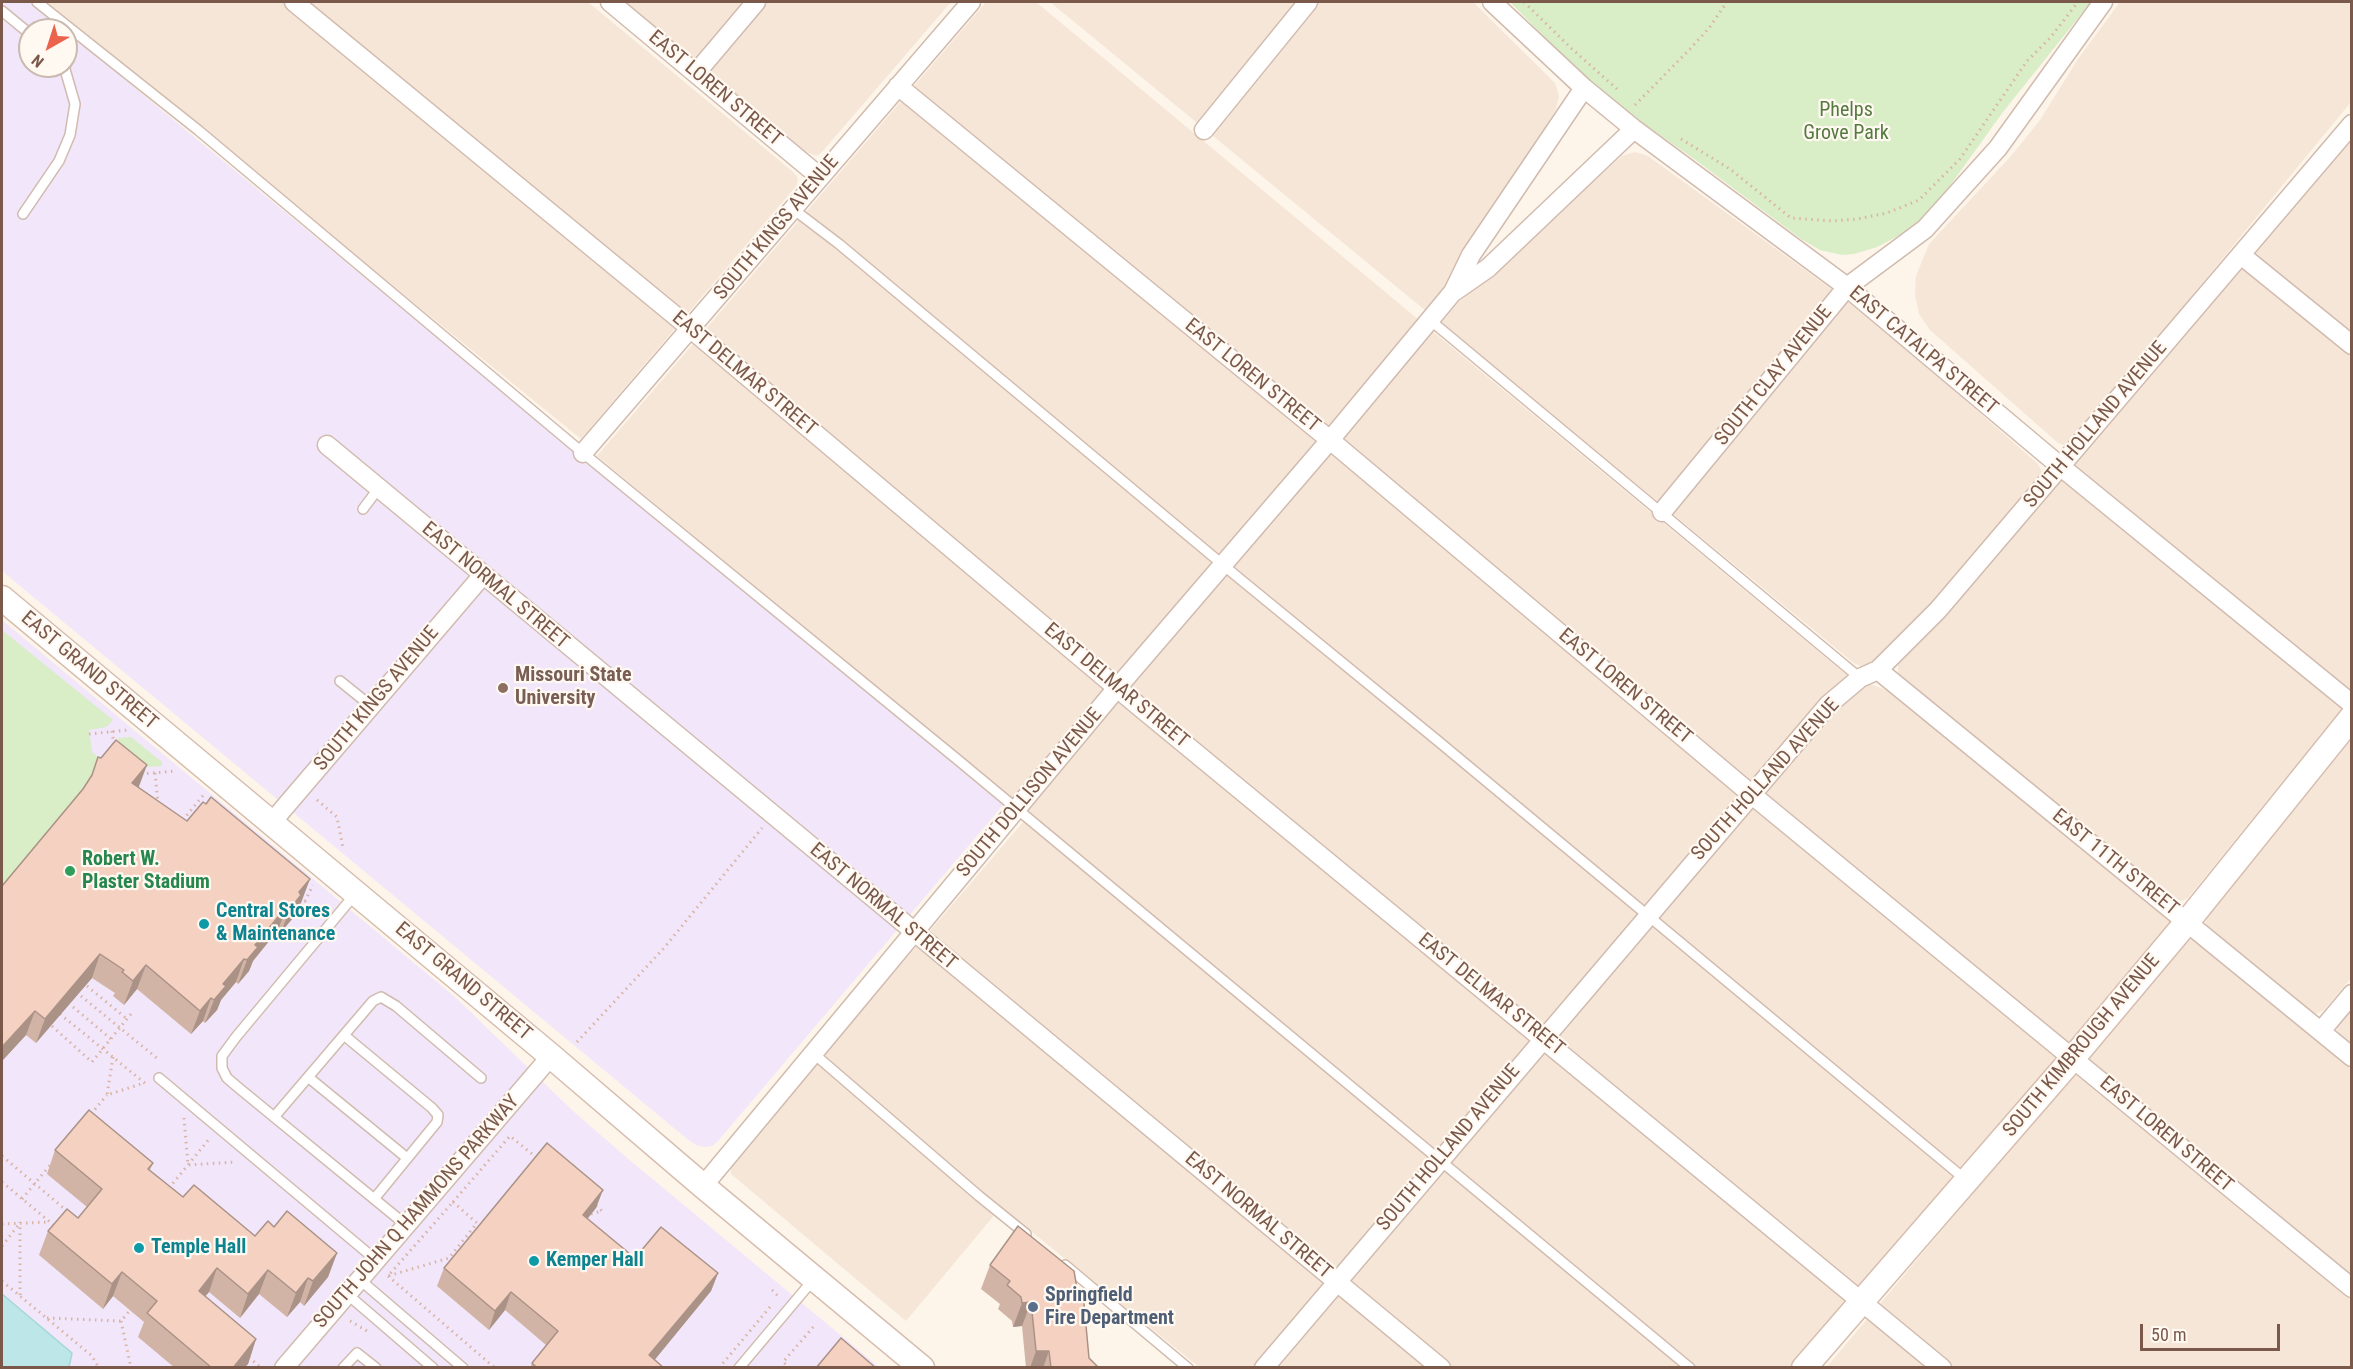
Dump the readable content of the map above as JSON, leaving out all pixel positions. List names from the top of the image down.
{
  "streets": {
    "main road": ["EAST GRAND STREET", "SOUTH KIMBROUGH AVENUE"],
    "street": [
      "EAST LOREN STREET",
      "SOUTH KINGS AVENUE",
      "EAST CATALPA STREET",
      "EAST DELMAR STREET",
      "SOUTH CLAY AVENUE",
      "SOUTH HOLLAND AVENUE",
      "EAST NORMAL STREET",
      "SOUTH DOLLISON AVENUE",
      "EAST 11TH STREET",
      "SOUTH JOHN Q HAMMONS PARKWAY"
    ]
  },
  "crossings": [
    ["EAST LOREN STREET", "SOUTH KINGS AVENUE"],
    ["EAST LOREN STREET", "SOUTH HOLLAND AVENUE"],
    ["EAST LOREN STREET", "SOUTH DOLLISON AVENUE"],
    ["EAST LOREN STREET", "SOUTH KIMBROUGH AVENUE"],
    ["SOUTH KINGS AVENUE", "EAST DELMAR STREET"],
    ["SOUTH KINGS AVENUE", "EAST NORMAL STREET"],
    ["SOUTH KINGS AVENUE", "EAST GRAND STREET"],
    ["EAST CATALPA STREET", "SOUTH CLAY AVENUE"],
    ["EAST CATALPA STREET", "SOUTH HOLLAND AVENUE"],
    ["EAST CATALPA STREET", "SOUTH DOLLISON AVENUE"],
    ["EAST DELMAR STREET", "SOUTH HOLLAND AVENUE"],
    ["EAST DELMAR STREET", "SOUTH DOLLISON AVENUE"],
    ["EAST DELMAR STREET", "SOUTH KIMBROUGH AVENUE"],
    ["SOUTH HOLLAND AVENUE", "EAST NORMAL STREET"],
    ["SOUTH HOLLAND AVENUE", "EAST 11TH STREET"],
    ["EAST NORMAL STREET", "SOUTH DOLLISON AVENUE"],
    ["EAST GRAND STREET", "SOUTH DOLLISON AVENUE"],
    ["EAST GRAND STREET", "SOUTH JOHN Q HAMMONS PARKWAY"],
    ["EAST 11TH STREET", "SOUTH KIMBROUGH AVENUE"]
  ],
  "parks": ["Phelps Grove Park"],
  "places": [
    "Missouri State University",
    "Robert W. Plaster Stadium",
    "Central Stores & Maintenance",
    "Temple Hall",
    "Kemper Hall",
    "Springfield Fire Department"
  ],
  "scale_bar": "50 m",
  "north": "bottom left"
}
